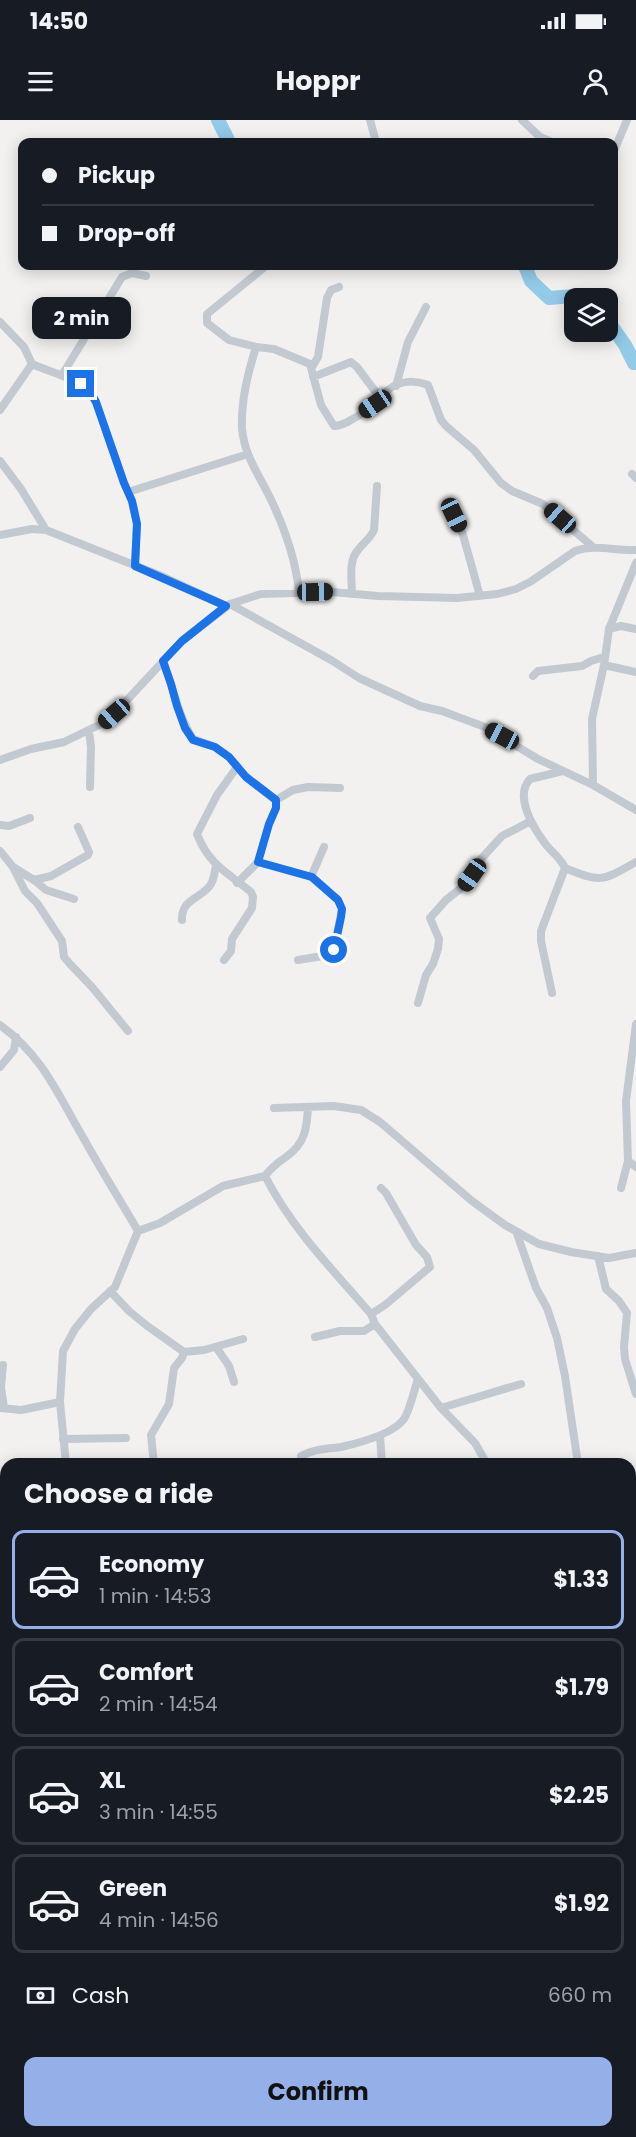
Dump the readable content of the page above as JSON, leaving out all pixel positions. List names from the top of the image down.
{
  "page": {
    "status": "14:50",
    "header": "Hoppr",
    "banner": ["Pickup", "Drop-off"],
    "bubble": "2 min",
    "heading": "Choose a ride",
    "list": [
      {
        "name": "Economy",
        "note": "1 min · 14:53",
        "value": "$1.33"
      },
      {
        "name": "Comfort",
        "note": "2 min · 14:54",
        "value": "$1.79"
      },
      {
        "name": "XL",
        "note": "3 min · 14:55",
        "value": "$2.25"
      },
      {
        "name": "Green",
        "note": "4 min · 14:56",
        "value": "$1.92"
      }
    ],
    "pay": ["Cash", "660 m"],
    "buttons": "Confirm"
  }
}
